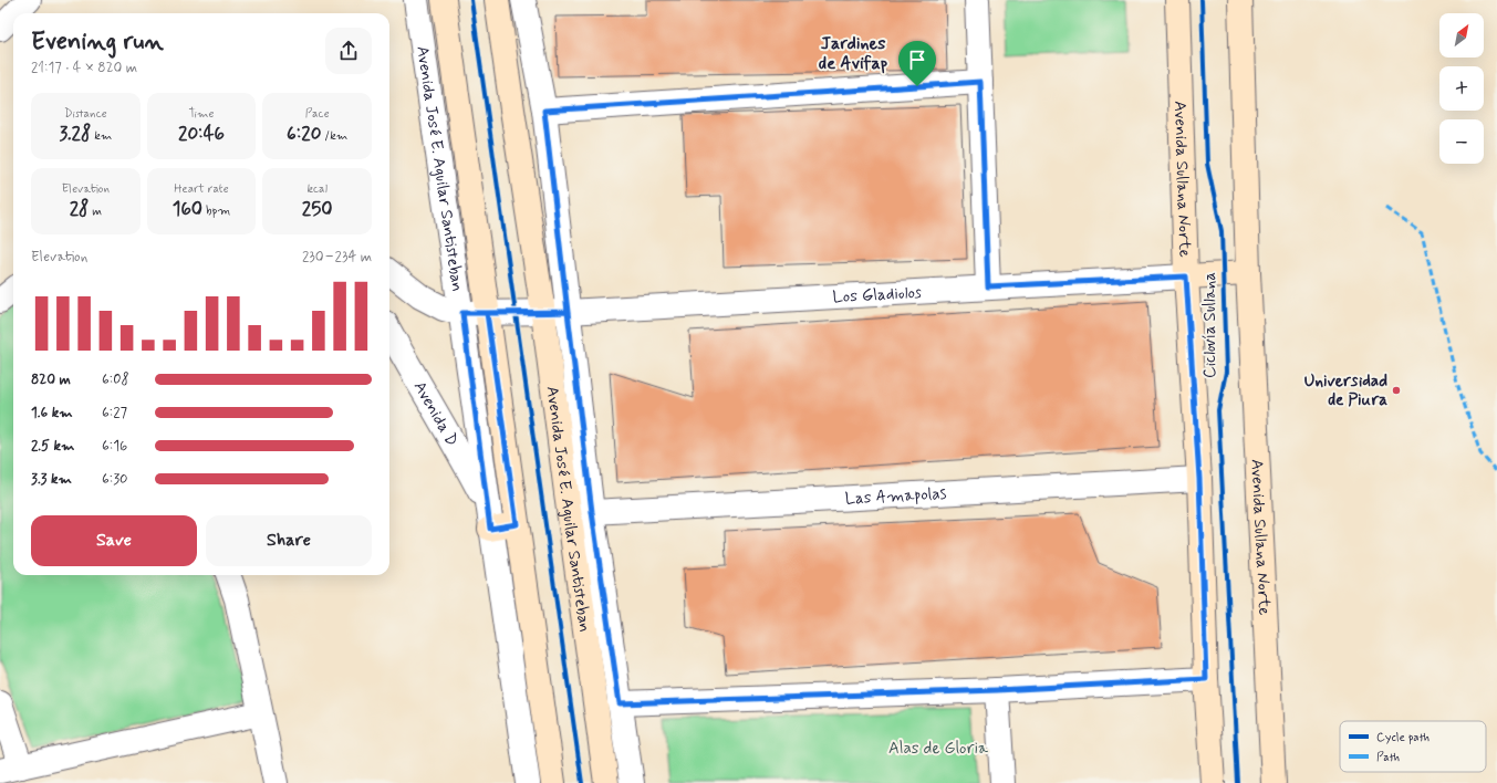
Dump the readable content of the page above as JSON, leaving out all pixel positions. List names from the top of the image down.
{
  "streets": {
    "main road": ["Avenida José E. Aguilar Santisteban", "Avenida Sullana Norte"],
    "street": ["Los Gladiolos", "Avenida D", "Las Amapolas"],
    "cycle path": ["Ciclovía Sullana"]
  },
  "crossings": [
    ["Avenida José E. Aguilar Santisteban", "Los Gladiolos"],
    ["Avenida José E. Aguilar Santisteban", "Avenida D"],
    ["Avenida José E. Aguilar Santisteban", "Las Amapolas"],
    ["Avenida Sullana Norte", "Los Gladiolos"],
    ["Avenida Sullana Norte", "Las Amapolas"]
  ],
  "districts": ["Jardines de Avifap"],
  "parks": ["Alas de Gloria"],
  "places": ["Universidad de Piura"],
  "legend": ["Cycle path", "Path"],
  "north": "top right",
  "page": {
    "map_buttons": ["+", "−"],
    "heading": ["Evening run", "21:17 · 4 × 820 m"],
    "stats": [
      ["Distance", "3.28 km"],
      ["Time", "20:46"],
      ["Pace", "6:20 /km"],
      ["Elevation", "28 m"],
      ["Heart rate", "160 bpm"],
      ["kcal", "250"]
    ],
    "chart": ["Elevation", "230–234 m"],
    "list": [
      {
        "name": "820 m",
        "note": "6:08"
      },
      {
        "name": "1.6 km",
        "note": "6:27"
      },
      {
        "name": "2.5 km",
        "note": "6:16"
      },
      {
        "name": "3.3 km",
        "note": "6:30"
      }
    ],
    "buttons": ["Save", "Share"]
  }
}
